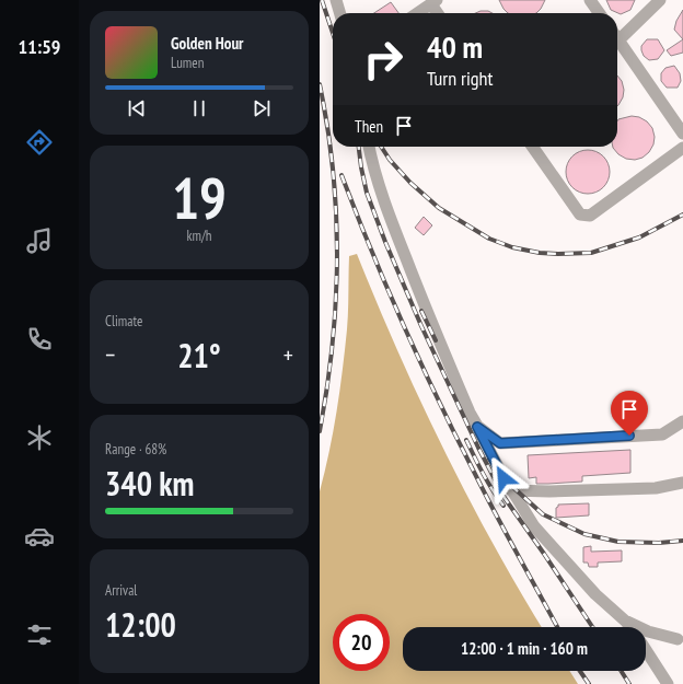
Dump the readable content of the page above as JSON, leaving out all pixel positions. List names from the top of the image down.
{
  "page": {
    "tabs": "11:59",
    "turn": ["40 m", "Turn right"],
    "song": ["Golden Hour", "Lumen"],
    "then": "Then",
    "tile": [
      ["19", "km/h"],
      "Climate",
      ["Range · 68%", "340 km"],
      ["Arrival", "12:00"]
    ],
    "heat": ["−", "21°", "+"],
    "limit": "20",
    "trip": "12:00 · 1 min · 160 m"
  }
}
